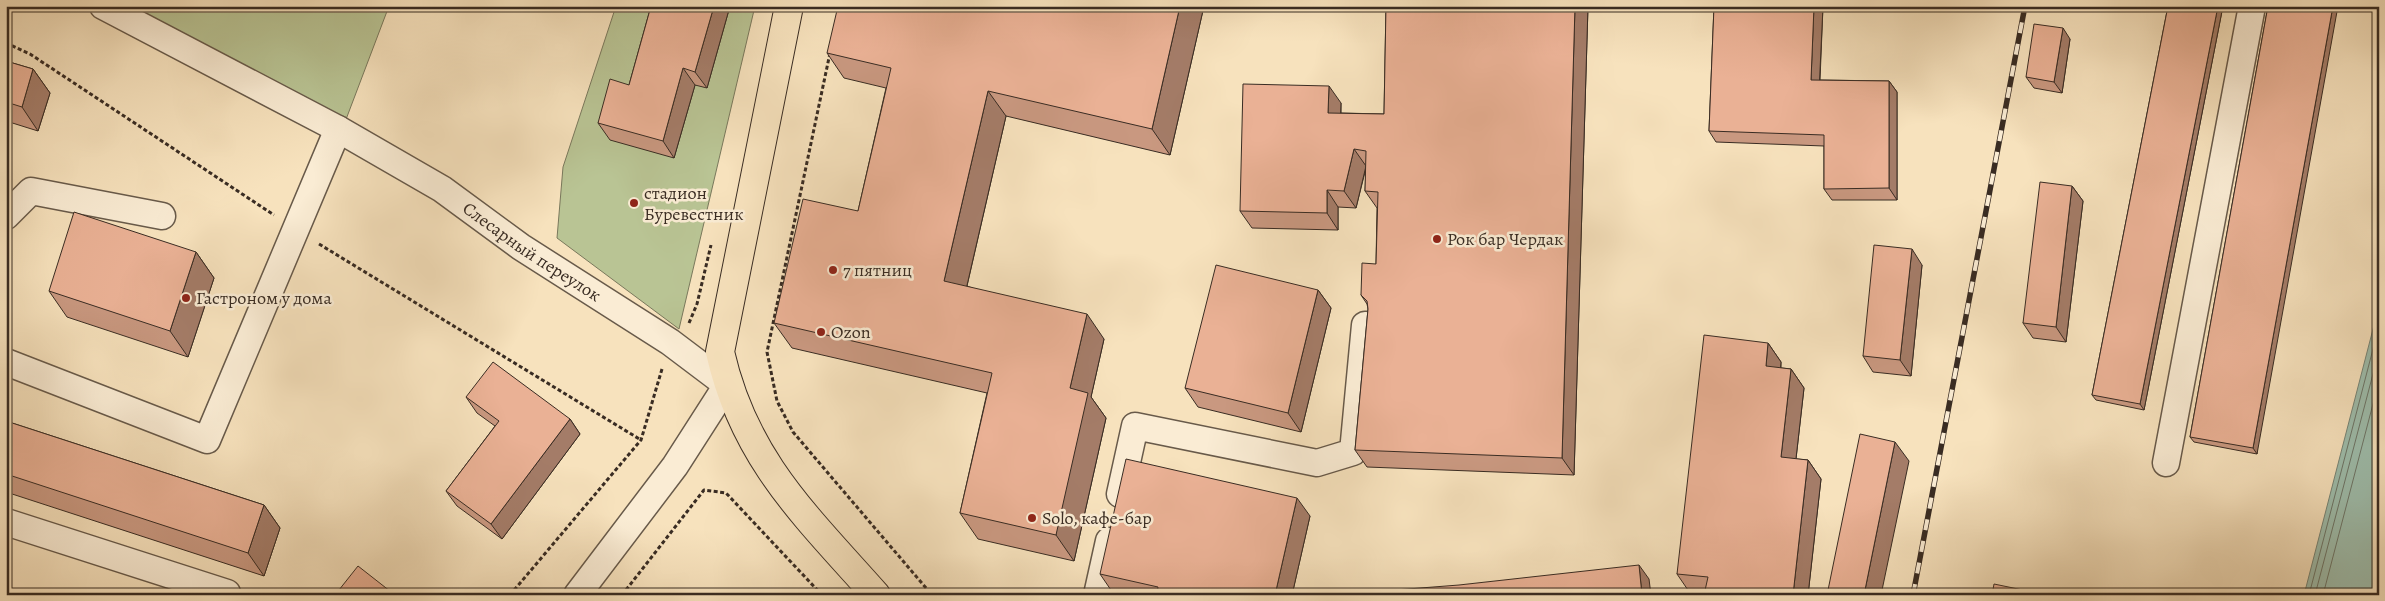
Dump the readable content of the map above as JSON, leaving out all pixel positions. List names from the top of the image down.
{
  "streets": {
    "main road": ["Слесарный переулок"]
  },
  "places": [
    "стадион Буревестник",
    "Рок бар Чердак",
    "7 пятниц",
    "Гастроном у дома",
    "Ozon",
    "Solo, кафе-бар"
  ]
}
